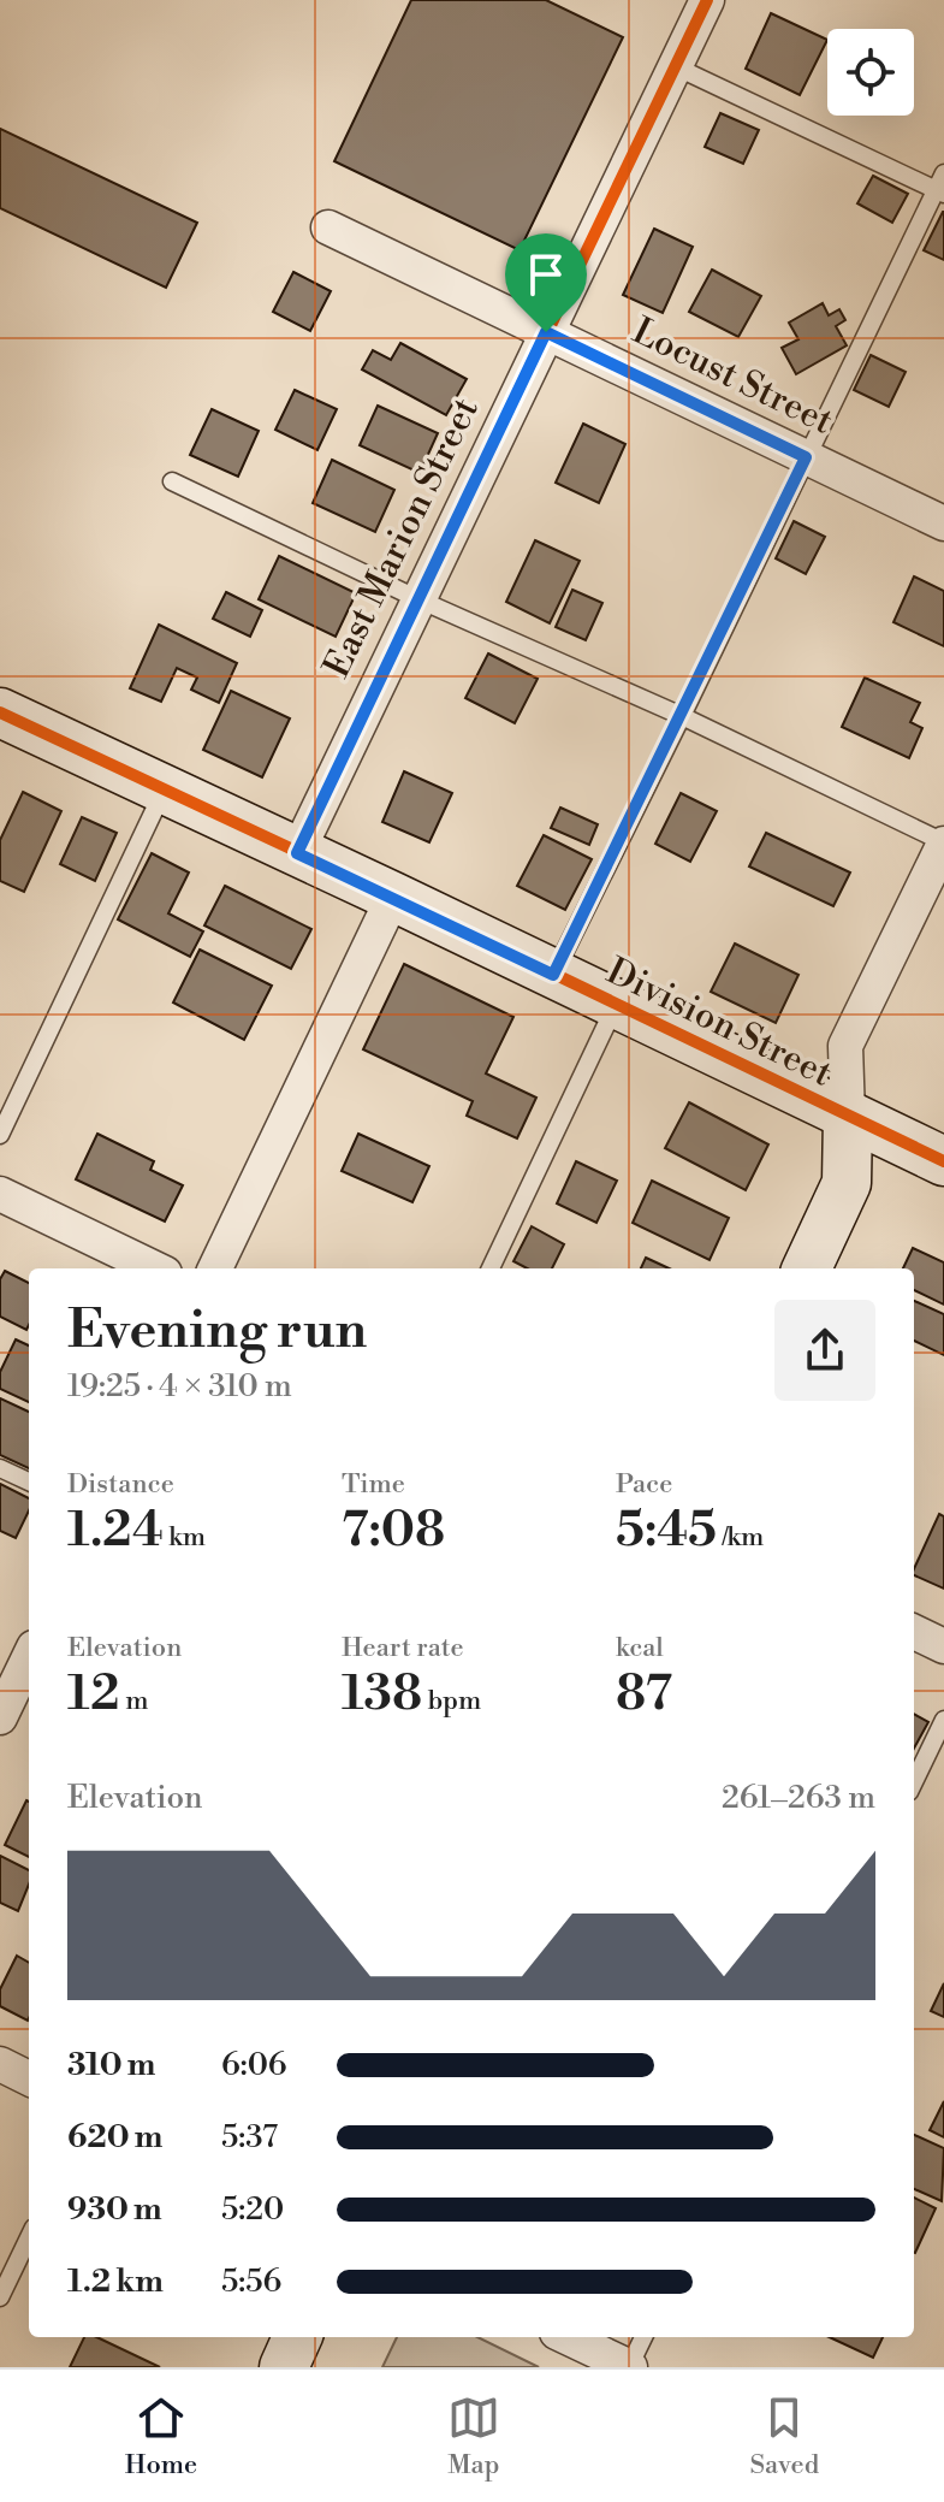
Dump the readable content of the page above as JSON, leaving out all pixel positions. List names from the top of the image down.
{
  "streets": {
    "street": ["Locust Street", "East Marion Street", "Division Street"]
  },
  "crossings": [
    ["Locust Street", "East Marion Street"],
    ["East Marion Street", "Division Street"]
  ],
  "page": {
    "heading": ["Evening run", "19:25 · 4 × 310 m"],
    "stats": [
      ["Distance", "1.24 km"],
      ["Time", "7:08"],
      ["Pace", "5:45 /km"],
      ["Elevation", "12 m"],
      ["Heart rate", "138 bpm"],
      ["kcal", "87"]
    ],
    "chart": ["Elevation", "261–263 m"],
    "list": [
      {
        "name": "310 m",
        "note": "6:06"
      },
      {
        "name": "620 m",
        "note": "5:37"
      },
      {
        "name": "930 m",
        "note": "5:20"
      },
      {
        "name": "1.2 km",
        "note": "5:56"
      }
    ],
    "tabs": ["Home", "Map", "Saved"]
  }
}
